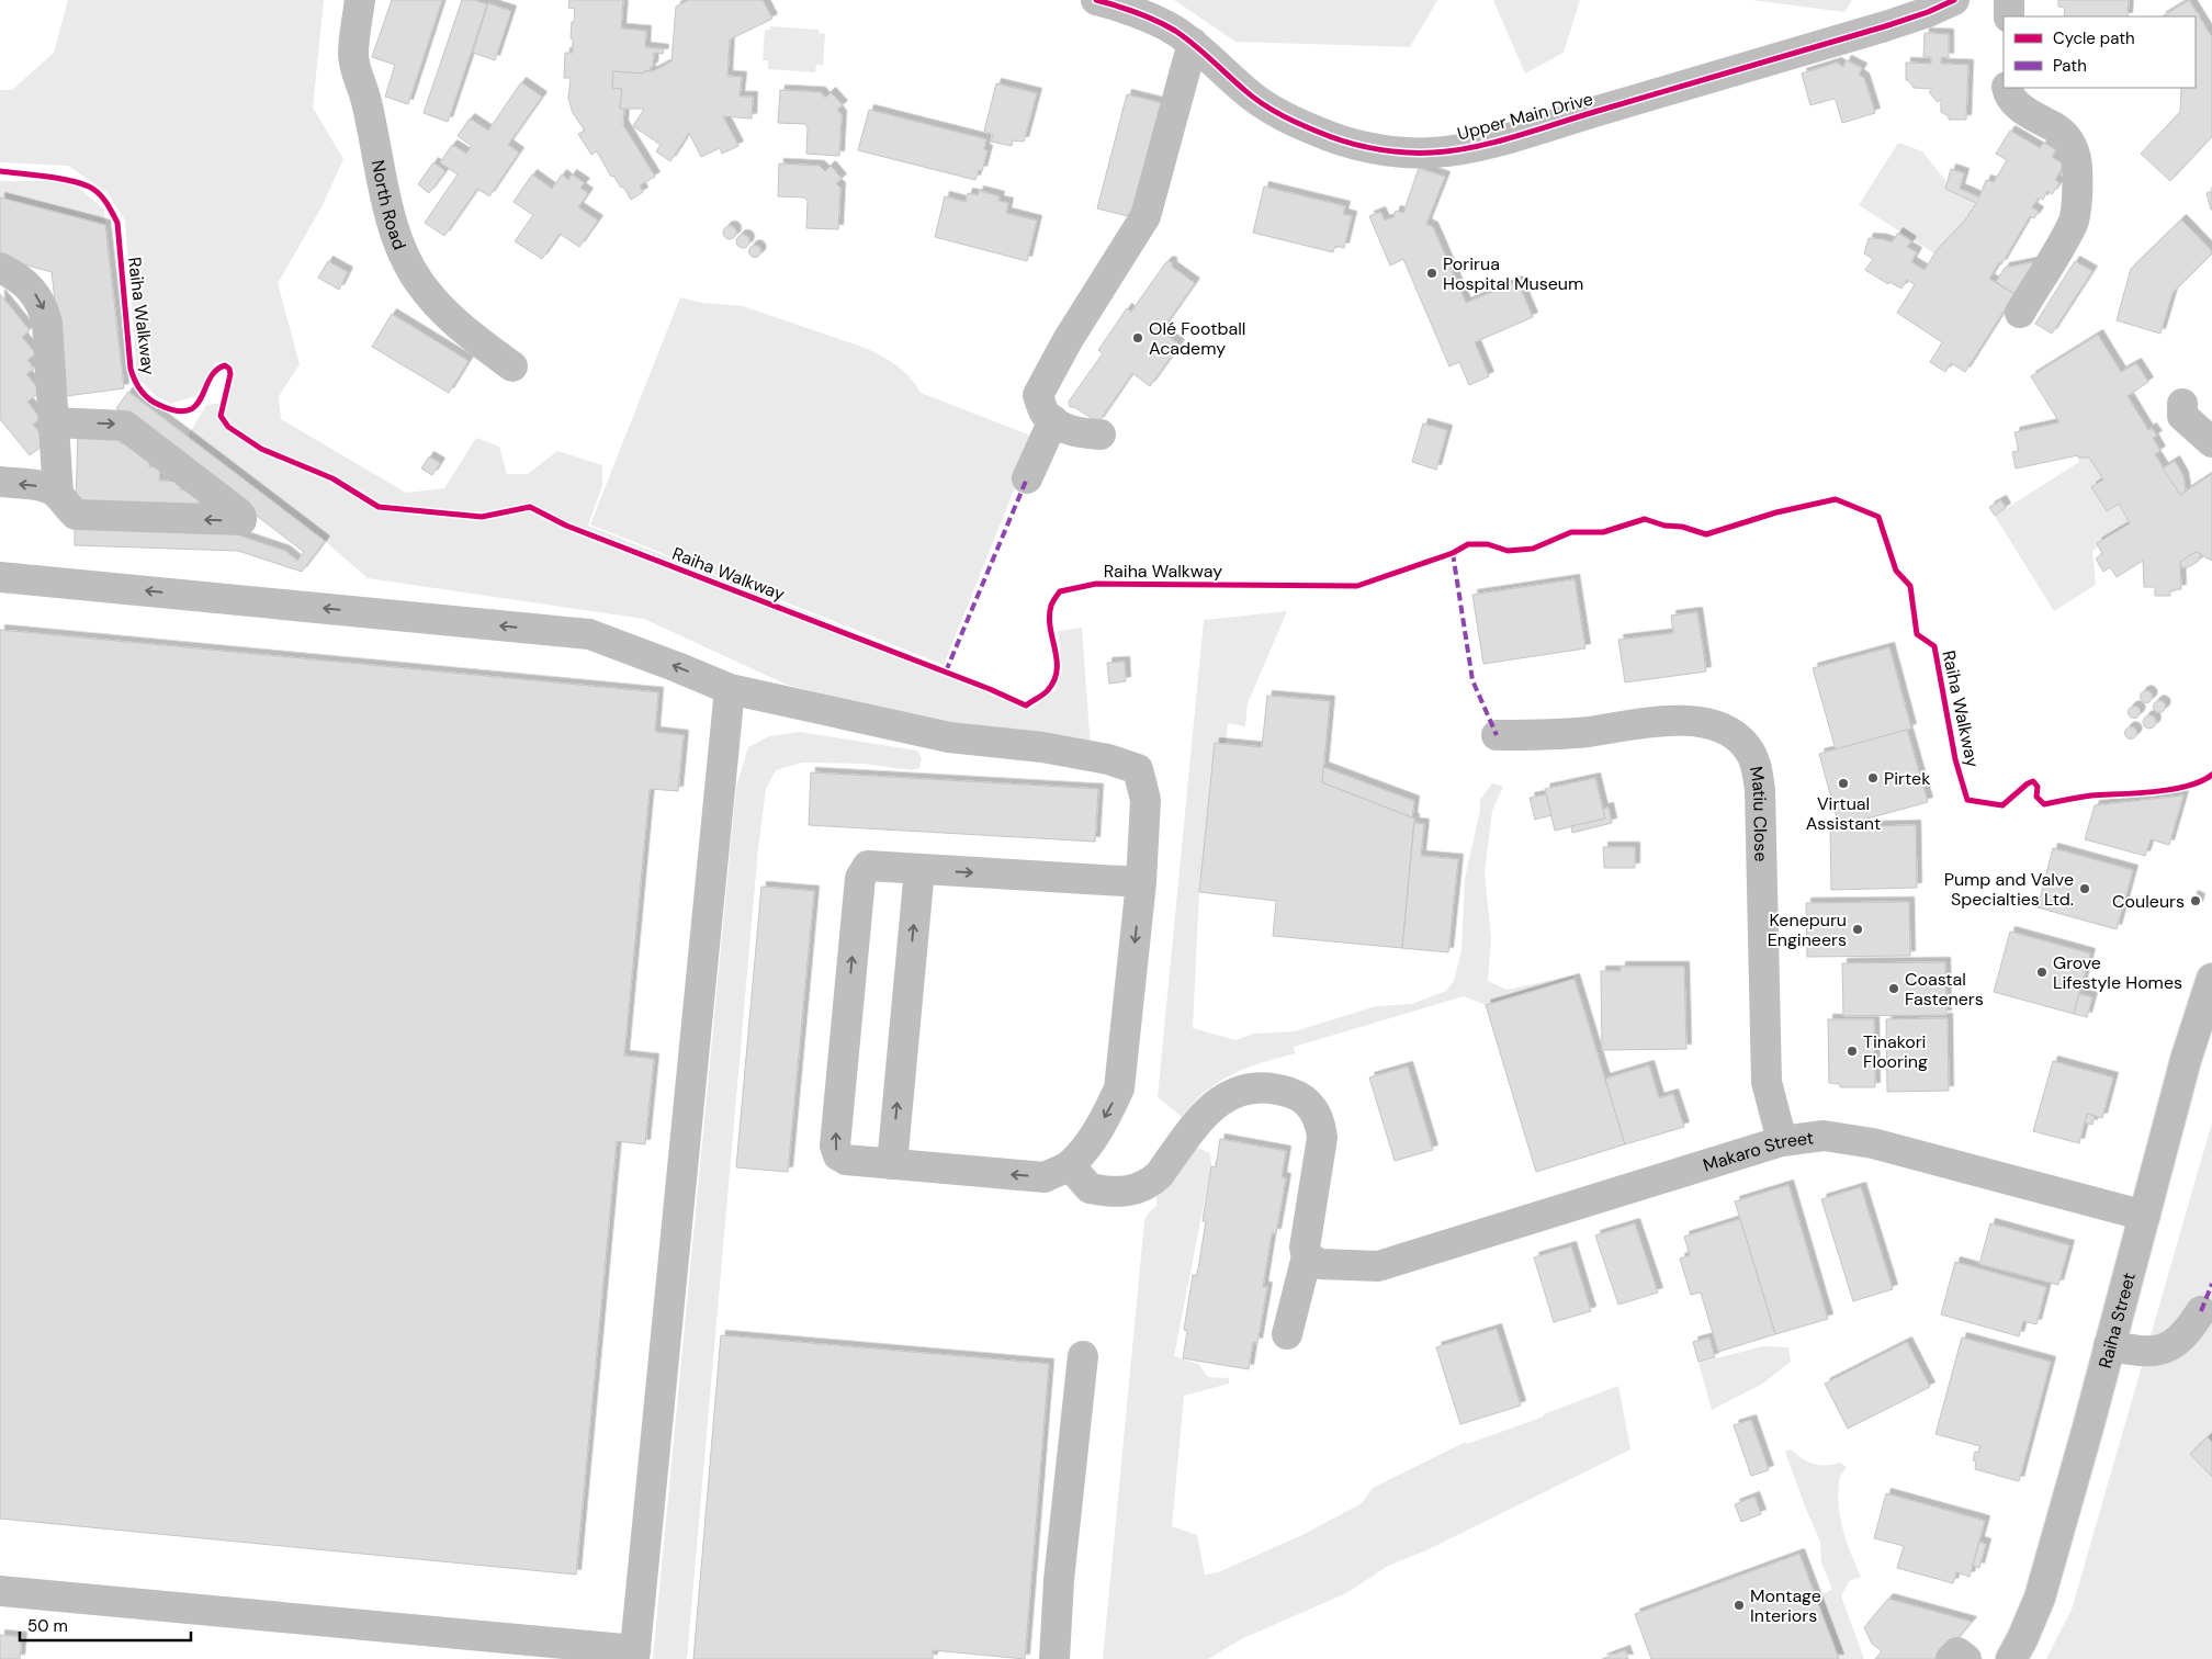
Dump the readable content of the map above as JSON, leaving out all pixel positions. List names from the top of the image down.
{
  "streets": {
    "main road": ["Raiha Street"],
    "street": [
      "Upper Main Drive",
      "North Road",
      "Matiu Close",
      "Makaro Street"
    ],
    "cycle path": ["Raiha Walkway"]
  },
  "crossings": [
    ["Matiu Close", "Makaro Street"],
    ["Makaro Street", "Raiha Street"]
  ],
  "places": [
    "Porirua Hospital Museum",
    "Olé Football Academy",
    "Pirtek",
    "Virtual Assistant",
    "Pump and Valve Specialties Ltd.",
    "Couleurs",
    "Kenepuru Engineers",
    "Grove Lifestyle Homes",
    "Coastal Fasteners",
    "Tinakori Flooring",
    "Montage Interiors"
  ],
  "legend": ["Cycle path", "Path"],
  "scale_bar": "50 m"
}
